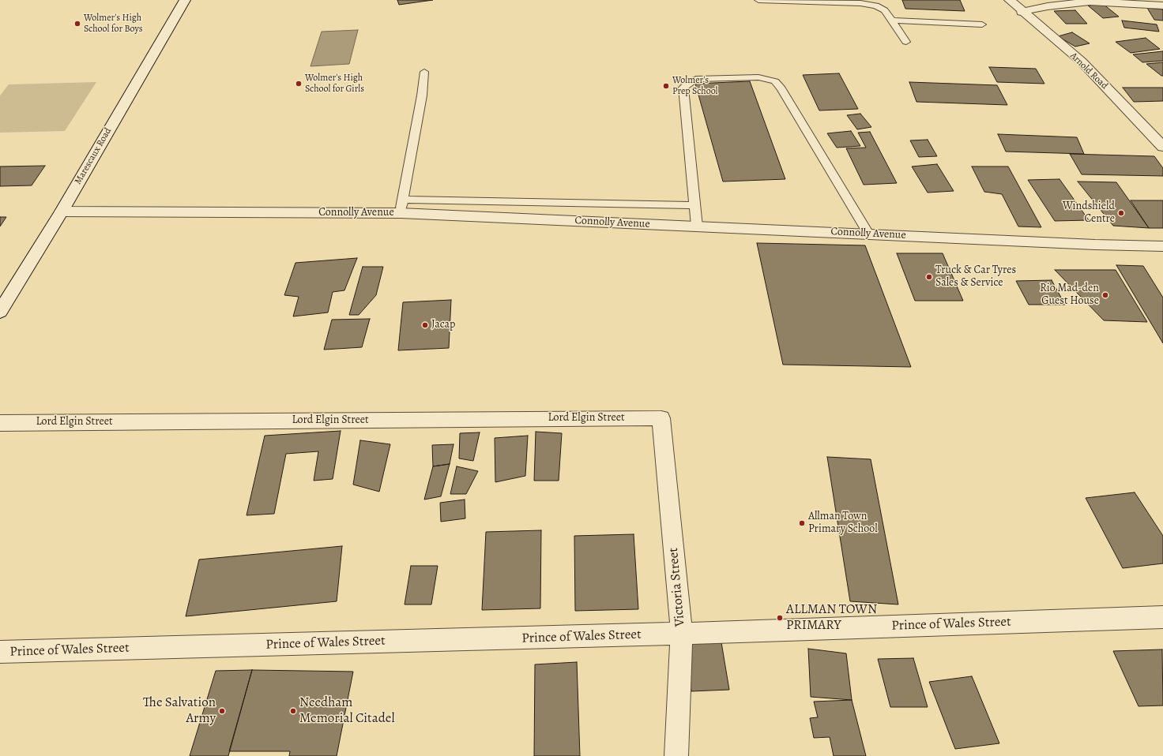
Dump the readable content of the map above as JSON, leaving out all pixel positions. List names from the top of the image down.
{
  "streets": {
    "street": [
      "Arnold Road",
      "Marescaux Road",
      "Connolly Avenue",
      "Lord Elgin Street",
      "Victoria Street",
      "Prince of Wales Street"
    ]
  },
  "crossings": [
    ["Marescaux Road", "Connolly Avenue"],
    ["Lord Elgin Street", "Victoria Street"],
    ["Victoria Street", "Prince of Wales Street"]
  ],
  "places": [
    "Wolmer's High School for Boys",
    "Wolmer's High School for Girls",
    "Wolmer's Prep School",
    "Windshield Centre",
    "Truck & Car Tyres Sales & Service",
    "Rio Mad-den Guest House",
    "Jacap",
    "Allman Town Primary School",
    "ALLMAN TOWN PRIMARY",
    "The Salvation Army",
    "Needham Memorial Citadel"
  ]
}
